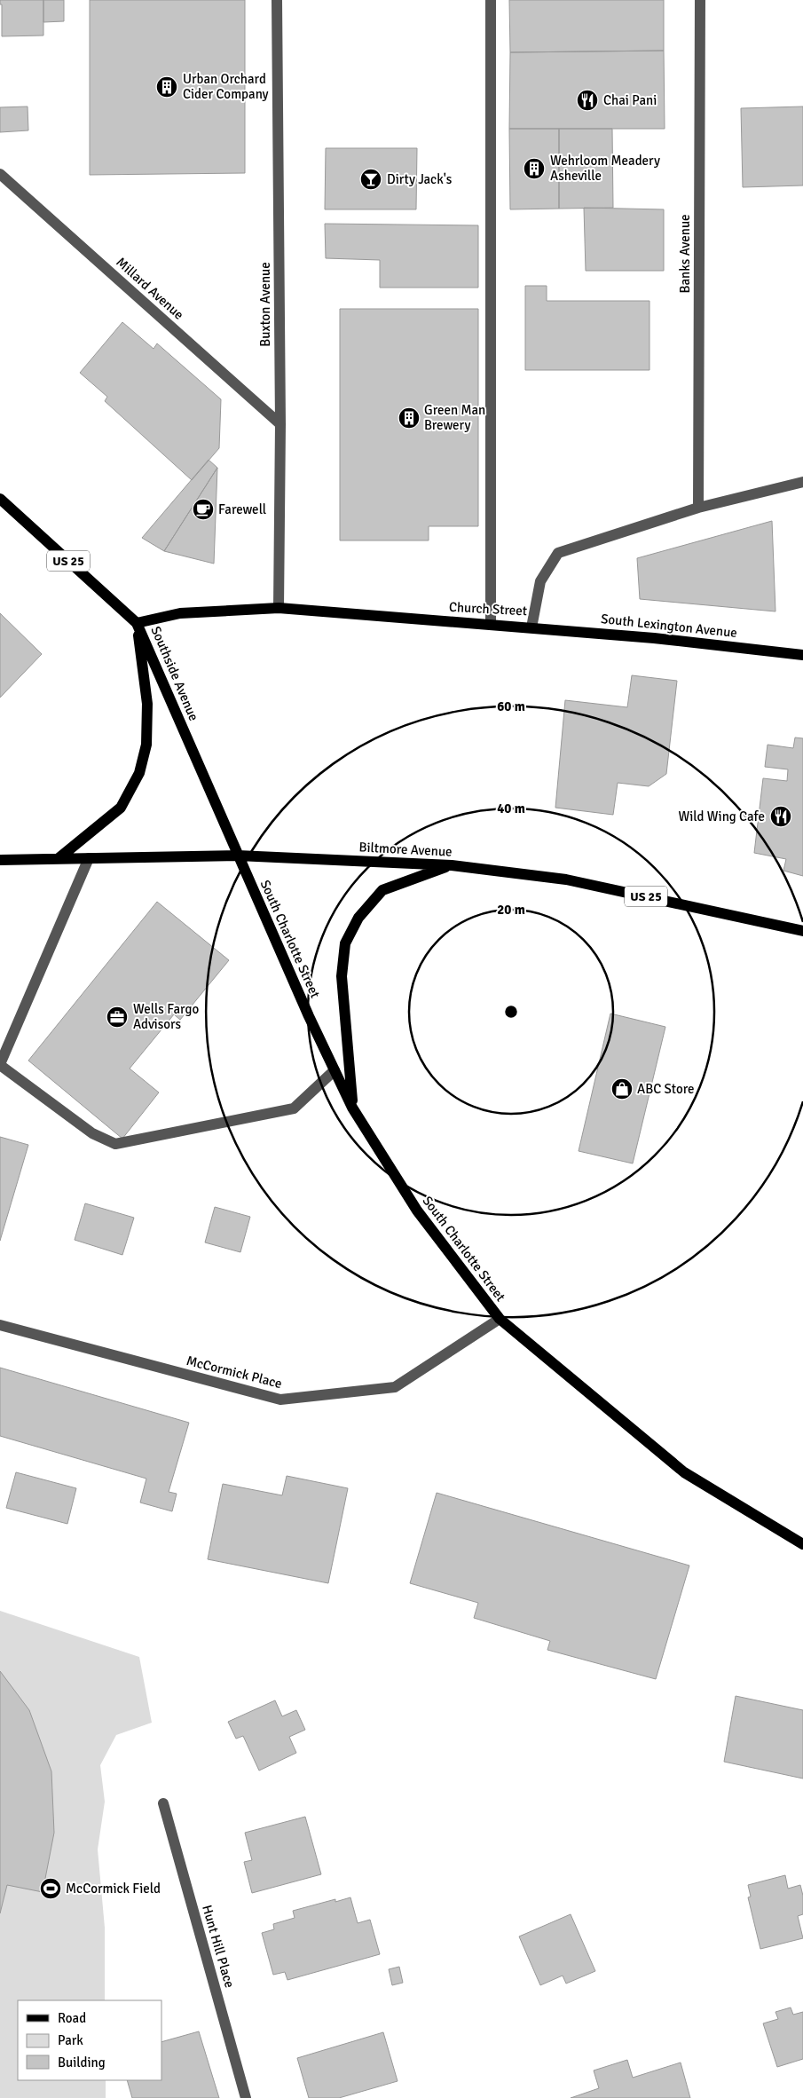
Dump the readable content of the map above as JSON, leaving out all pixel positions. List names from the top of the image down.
{
  "streets": {
    "main road": [
      "US 25",
      "Church Street",
      "South Lexington Avenue",
      "Southside Avenue",
      "Biltmore Avenue",
      "South Charlotte Street"
    ],
    "street": [
      "Banks Avenue",
      "Millard Avenue",
      "Buxton Avenue",
      "McCormick Place",
      "Hunt Hill Place"
    ]
  },
  "crossings": [
    ["Banks Avenue", "Church Street"],
    ["Millard Avenue", "Buxton Avenue"],
    ["Buxton Avenue", "Church Street"],
    ["Church Street", "South Lexington Avenue"],
    ["Church Street", "Southside Avenue"],
    ["Southside Avenue", "Biltmore Avenue"],
    ["Southside Avenue", "South Charlotte Street"],
    ["Biltmore Avenue", "South Charlotte Street"],
    ["South Charlotte Street", "McCormick Place"]
  ],
  "places": {
    "building": ["Urban Orchard Cider Company", "Wehrloom Meadery Asheville", "Green Man Brewery"],
    "restaurant": ["Chai Pani", "Wild Wing Cafe"],
    "bar": ["Dirty Jack's"],
    "cafe": ["Farewell"],
    "office": ["Wells Fargo Advisors"],
    "shop": ["ABC Store"],
    "sports": ["McCormick Field"]
  },
  "legend": ["Road", "Park", "Building"],
  "rings": ["60 m", "40 m", "20 m"]
}
